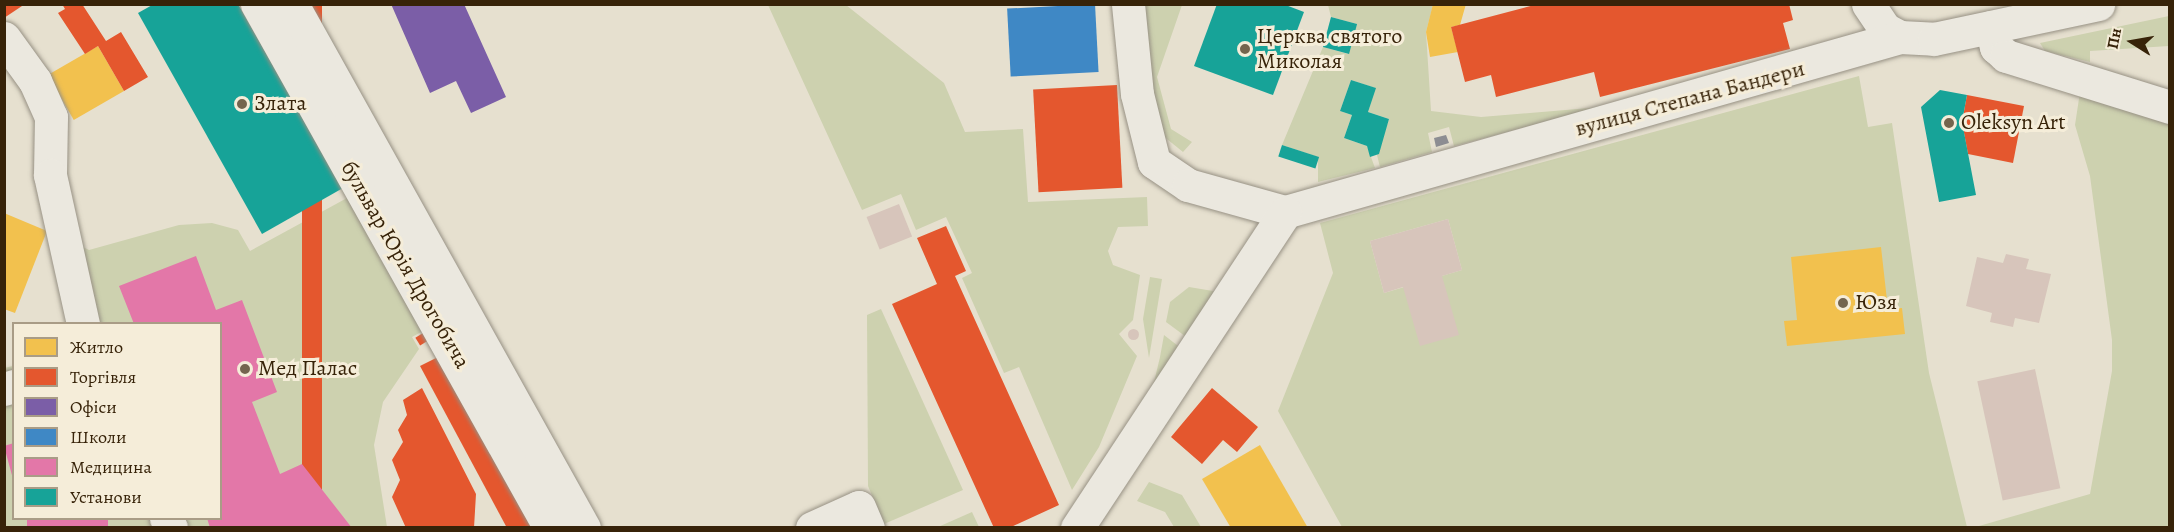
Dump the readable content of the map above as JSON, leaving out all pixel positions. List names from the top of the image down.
{
  "streets": {
    "street": ["вулиця Степана Бандери", "бульвар Юрія Дрогобича"]
  },
  "places": [
    "Церква святого Миколая",
    "Злата",
    "Oleksyn Art",
    "Юзя",
    "Мед Палас"
  ],
  "legend": [
    "Житло",
    "Торгівля",
    "Офіси",
    "Школи",
    "Медицина",
    "Установи"
  ],
  "north": "left"
}
